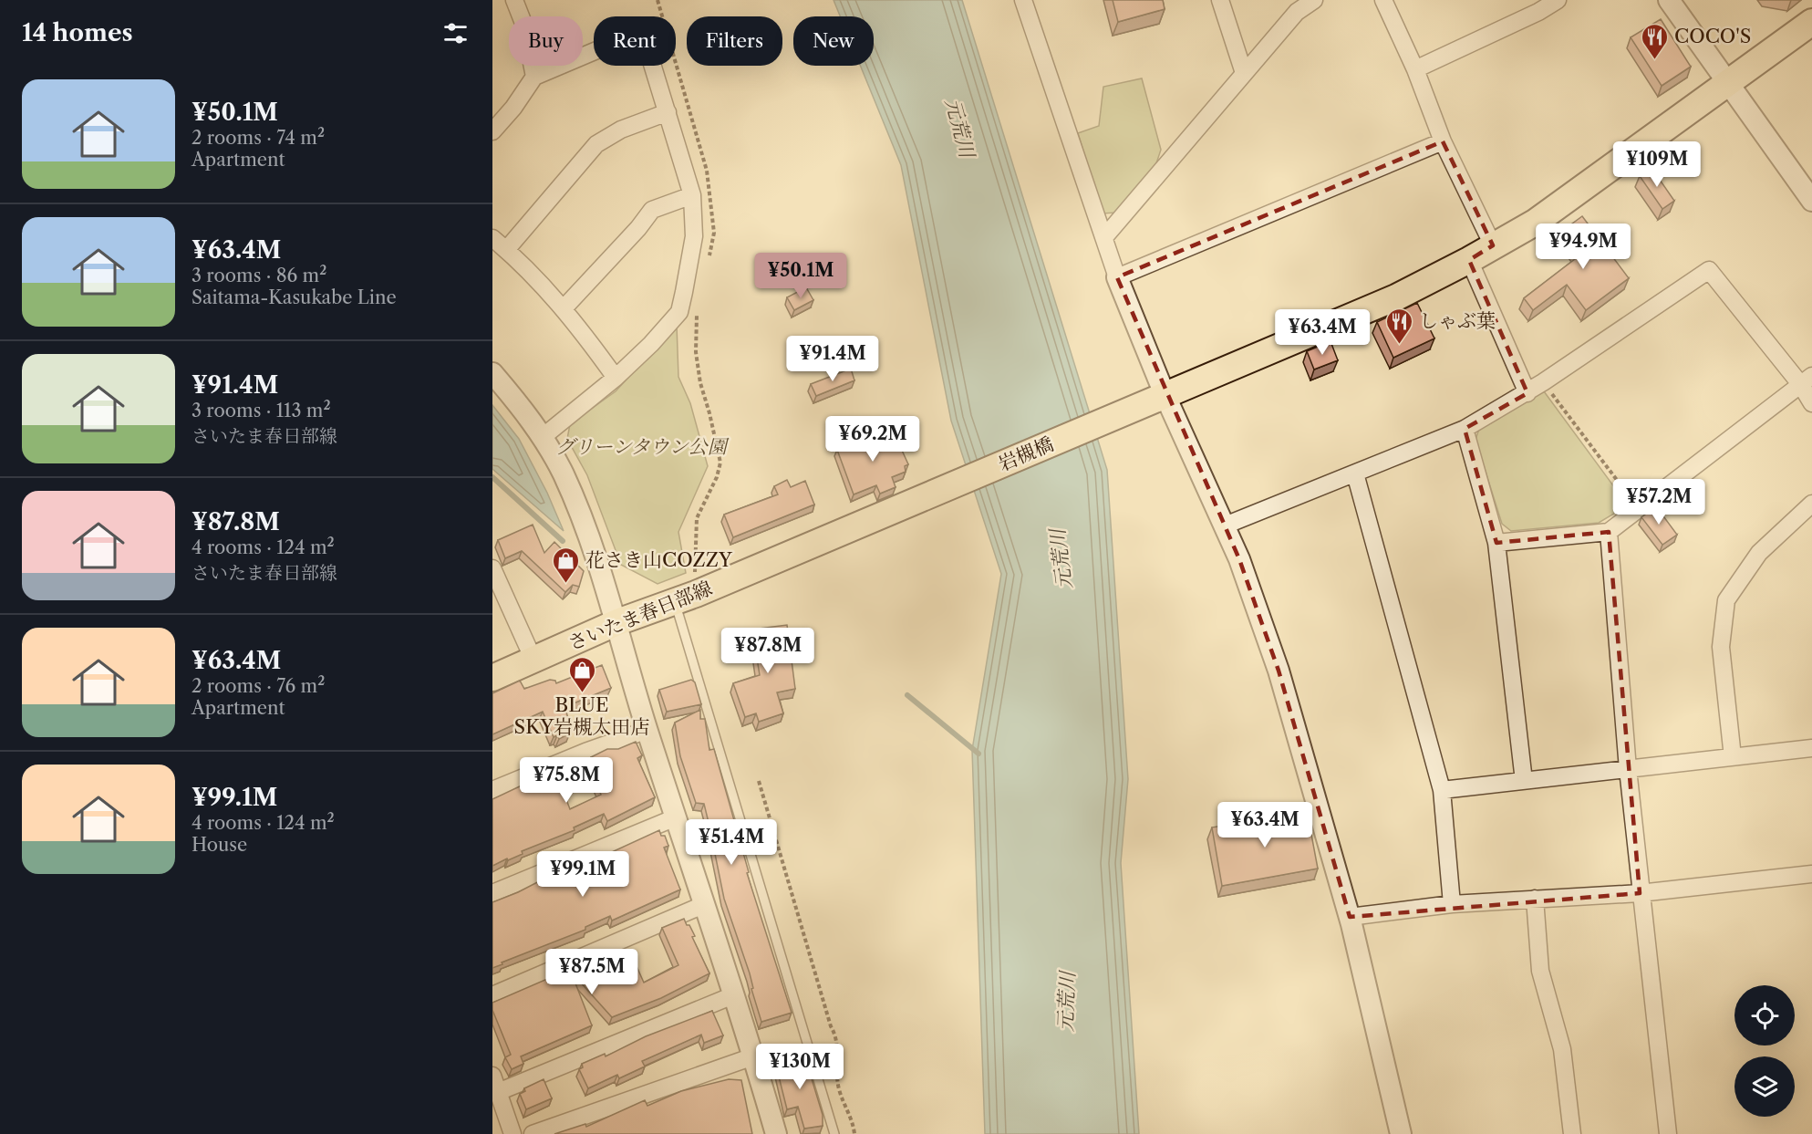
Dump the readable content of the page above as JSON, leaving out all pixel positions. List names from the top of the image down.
{
  "streets": {
    "main road": ["岩槻橋", "さいたま春日部線"]
  },
  "crossings": [
    ["岩槻橋", "さいたま春日部線"]
  ],
  "water": ["元荒川"],
  "parks": ["グリーンタウン公園"],
  "places": {
    "restaurant": ["COCO'S", "しゃぶ葉"],
    "shop": ["花さき山COZZY", "BLUE SKY岩槻太田店"]
  },
  "page": {
    "heading": "14 homes",
    "chip": [
      "Buy",
      "Rent",
      "Filters",
      "New"
    ],
    "list": [
      {
        "name": "¥50.1M",
        "note": "2 rooms · 74 m² · Apartment"
      },
      {
        "name": "¥63.4M",
        "note": "3 rooms · 86 m² · Saitama-Kasukabe Line"
      },
      {
        "name": "¥91.4M",
        "note": "3 rooms · 113 m² · さいたま春日部線"
      },
      {
        "name": "¥87.8M",
        "note": "4 rooms · 124 m² · さいたま春日部線"
      },
      {
        "name": "¥63.4M",
        "note": "2 rooms · 76 m² · Apartment"
      },
      {
        "name": "¥99.1M",
        "note": "4 rooms · 124 m² · House"
      }
    ],
    "price": [
      "¥109M",
      "¥94.9M",
      "¥50.1M",
      "¥63.4M",
      "¥91.4M",
      "¥69.2M",
      "¥57.2M",
      "¥87.8M",
      "¥75.8M",
      "¥63.4M",
      "¥51.4M",
      "¥99.1M",
      "¥87.5M",
      "¥130M"
    ]
  }
}
